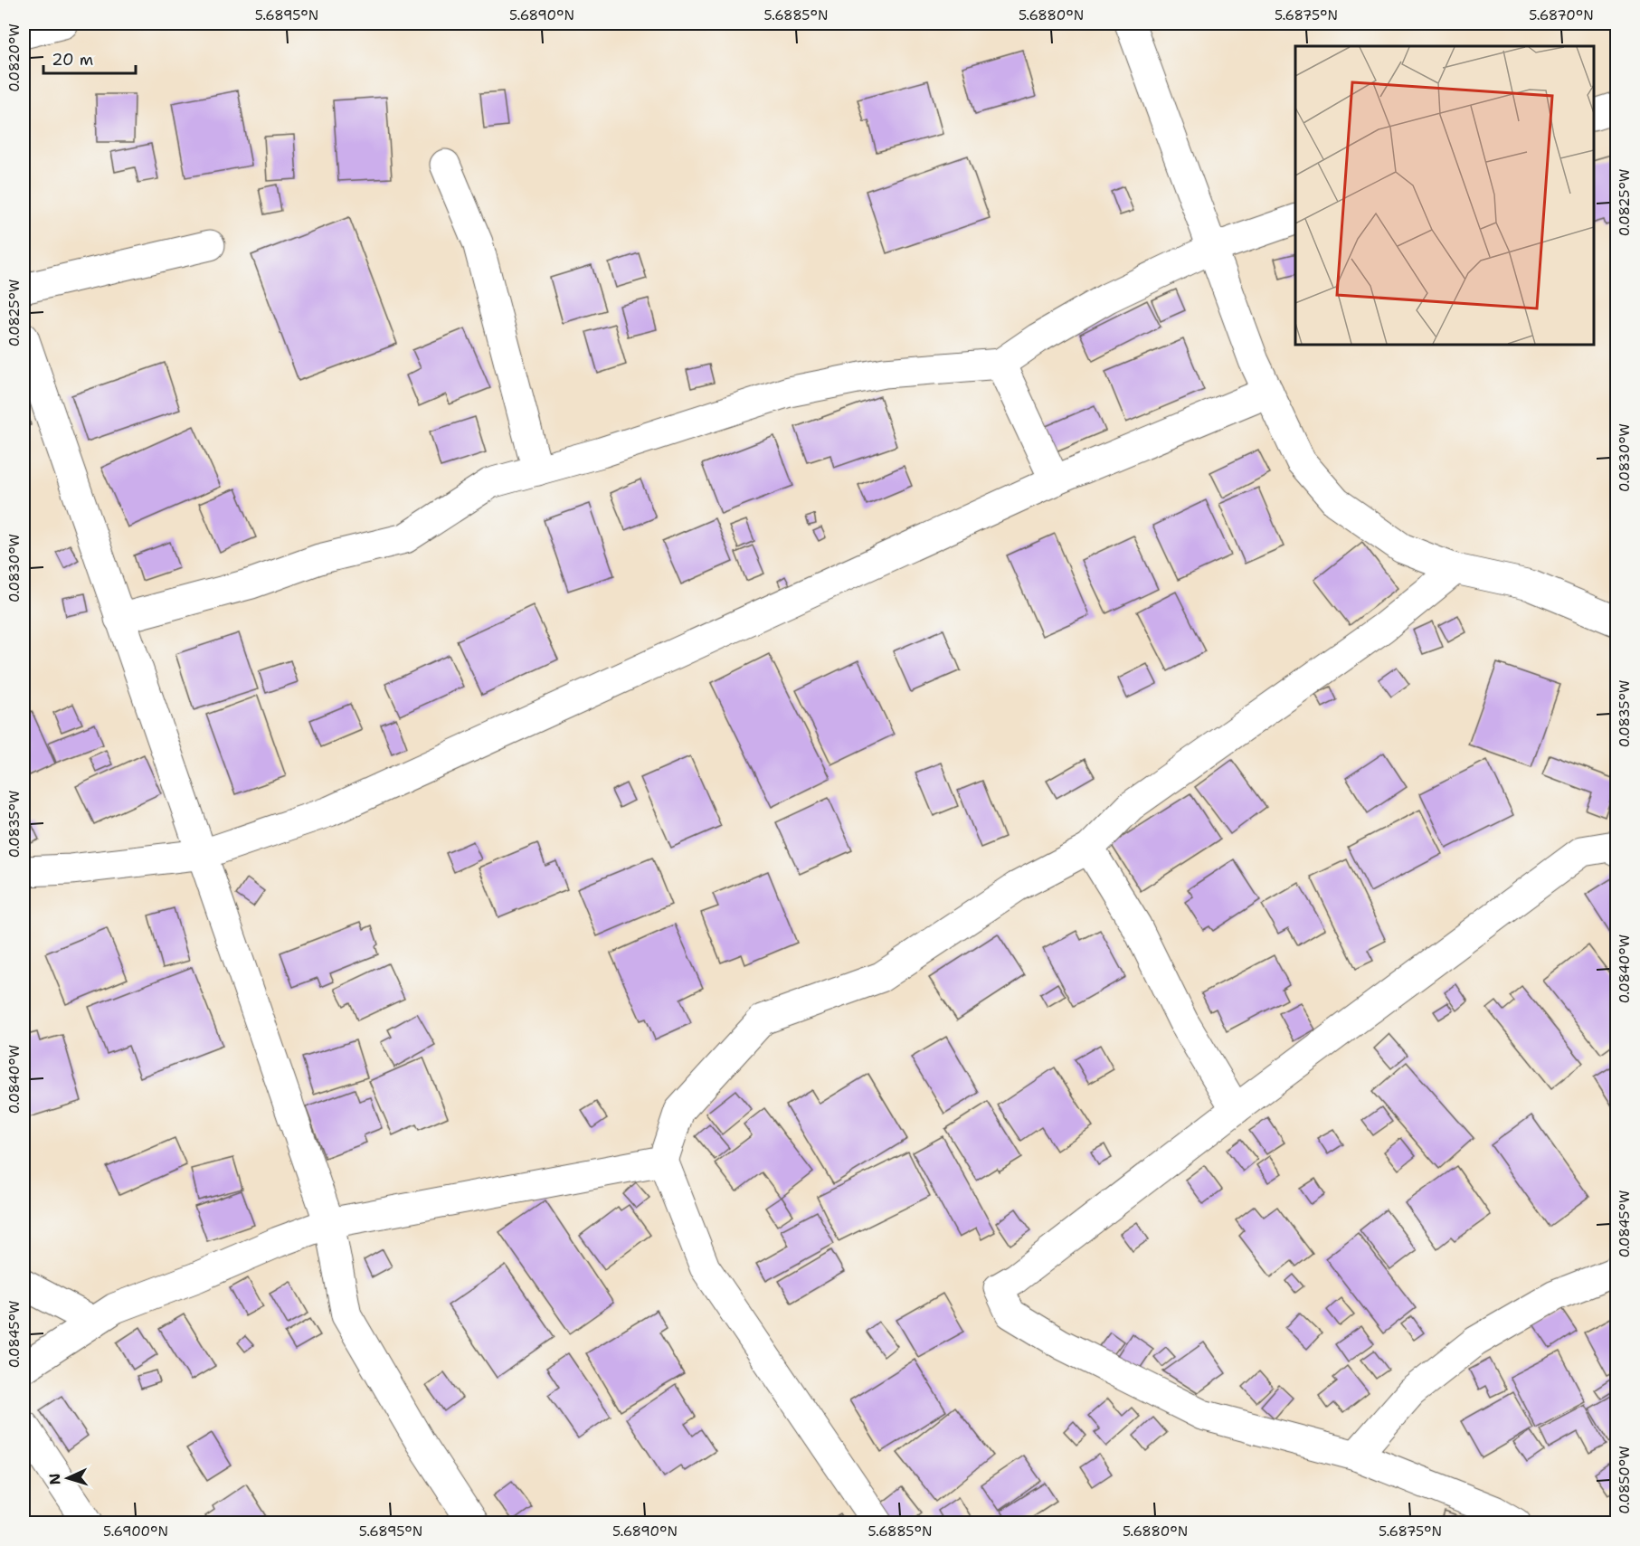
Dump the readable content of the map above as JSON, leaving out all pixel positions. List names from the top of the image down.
{
  "scale_bar": "20 m",
  "north": "left",
  "coordinates": [
    "5.6895°N",
    "5.6890°N",
    "5.6885°N",
    "5.6880°N",
    "5.6875°N",
    "5.6870°N",
    "0.0820°W",
    "0.0825°W",
    "0.0830°W",
    "0.0835°W",
    "0.0840°W",
    "0.0845°W",
    "0.0850°W",
    "5.6900°N"
  ]
}
